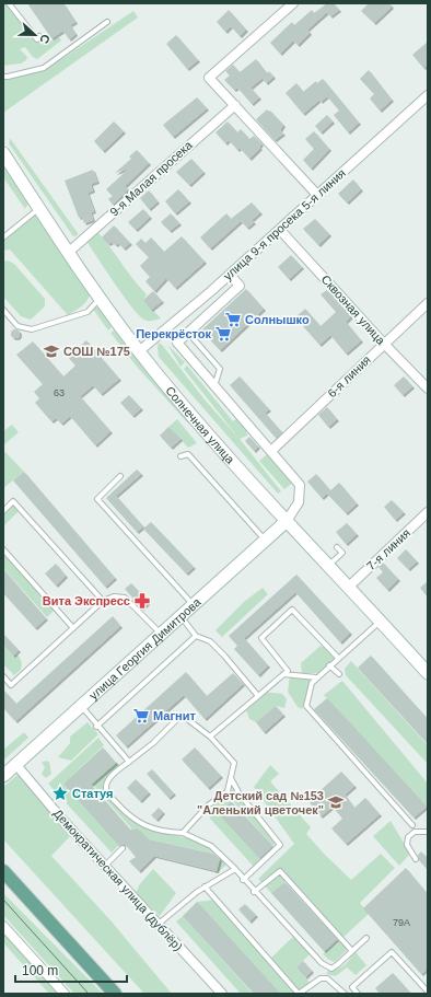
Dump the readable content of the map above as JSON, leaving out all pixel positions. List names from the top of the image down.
{
  "streets": {
    "main road": ["Солнечная улица", "улица Георгия Димитрова"],
    "street": [
      "9-я Малая просека",
      "улица 9-я просека 5-я линия",
      "Сквозная улица",
      "6-я линия",
      "7-я линия",
      "Демократическая улица (дублёр)"
    ]
  },
  "crossings": [
    ["9-я Малая просека", "Солнечная улица"],
    ["улица 9-я просека 5-я линия", "Сквозная улица"],
    ["улица 9-я просека 5-я линия", "Солнечная улица"],
    ["Сквозная улица", "6-я линия"],
    ["Солнечная улица", "7-я линия"],
    ["Солнечная улица", "улица Георгия Димитрова"],
    ["улица Георгия Димитрова", "Демократическая улица (дублёр)"]
  ],
  "places": {
    "supermarket": ["Солнышко", "Перекрёсток", "Магнит"],
    "school or university": ["СОШ №175", "Детский сад №153 \"Аленький цветочек\""],
    "pharmacy": ["Вита Экспресс"],
    "place": ["Статуя"]
  },
  "house_numbers": ["63", "79А"],
  "scale_bar": "100 m",
  "north": "right"
}
